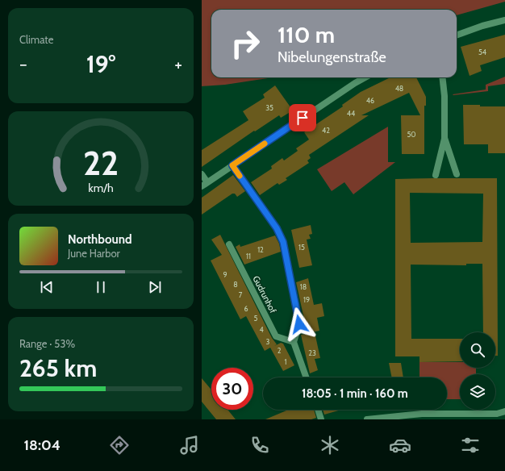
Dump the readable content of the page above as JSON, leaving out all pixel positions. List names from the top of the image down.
{
  "streets": {
    "street": ["Gudrunhof"]
  },
  "house_numbers": [
    "54",
    "48",
    "46",
    "35",
    "44",
    "42",
    "50",
    "15",
    "12",
    "11",
    "9",
    "8",
    "18",
    "7",
    "19",
    "6",
    "5",
    "4",
    "3",
    "2",
    "23",
    "1"
  ],
  "page": {
    "tile": [
      "Climate",
      ["Range · 53%", "265 km"]
    ],
    "turn": ["110 m", "Nibelungenstraße"],
    "heat": ["−", "19°", "+"],
    "song": ["Northbound", "June Harbor"],
    "limit": "30",
    "trip": "18:05 · 1 min · 160 m",
    "tabs": "18:04",
    "gauge": ["22", "km/h"]
  }
}
